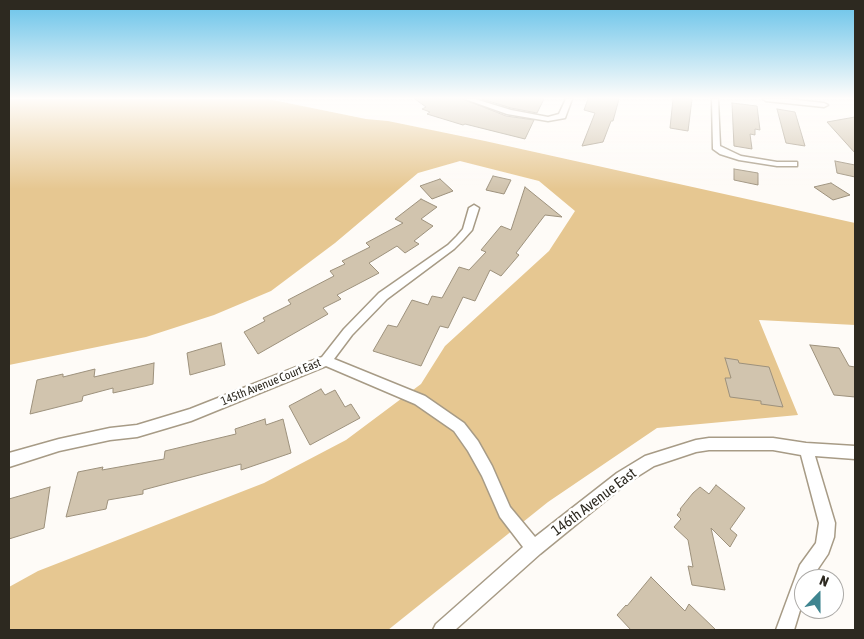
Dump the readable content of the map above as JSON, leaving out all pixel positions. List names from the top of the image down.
{
  "streets": {
    "street": ["145th Avenue Court East", "146th Avenue East"]
  },
  "north": "top"
}
